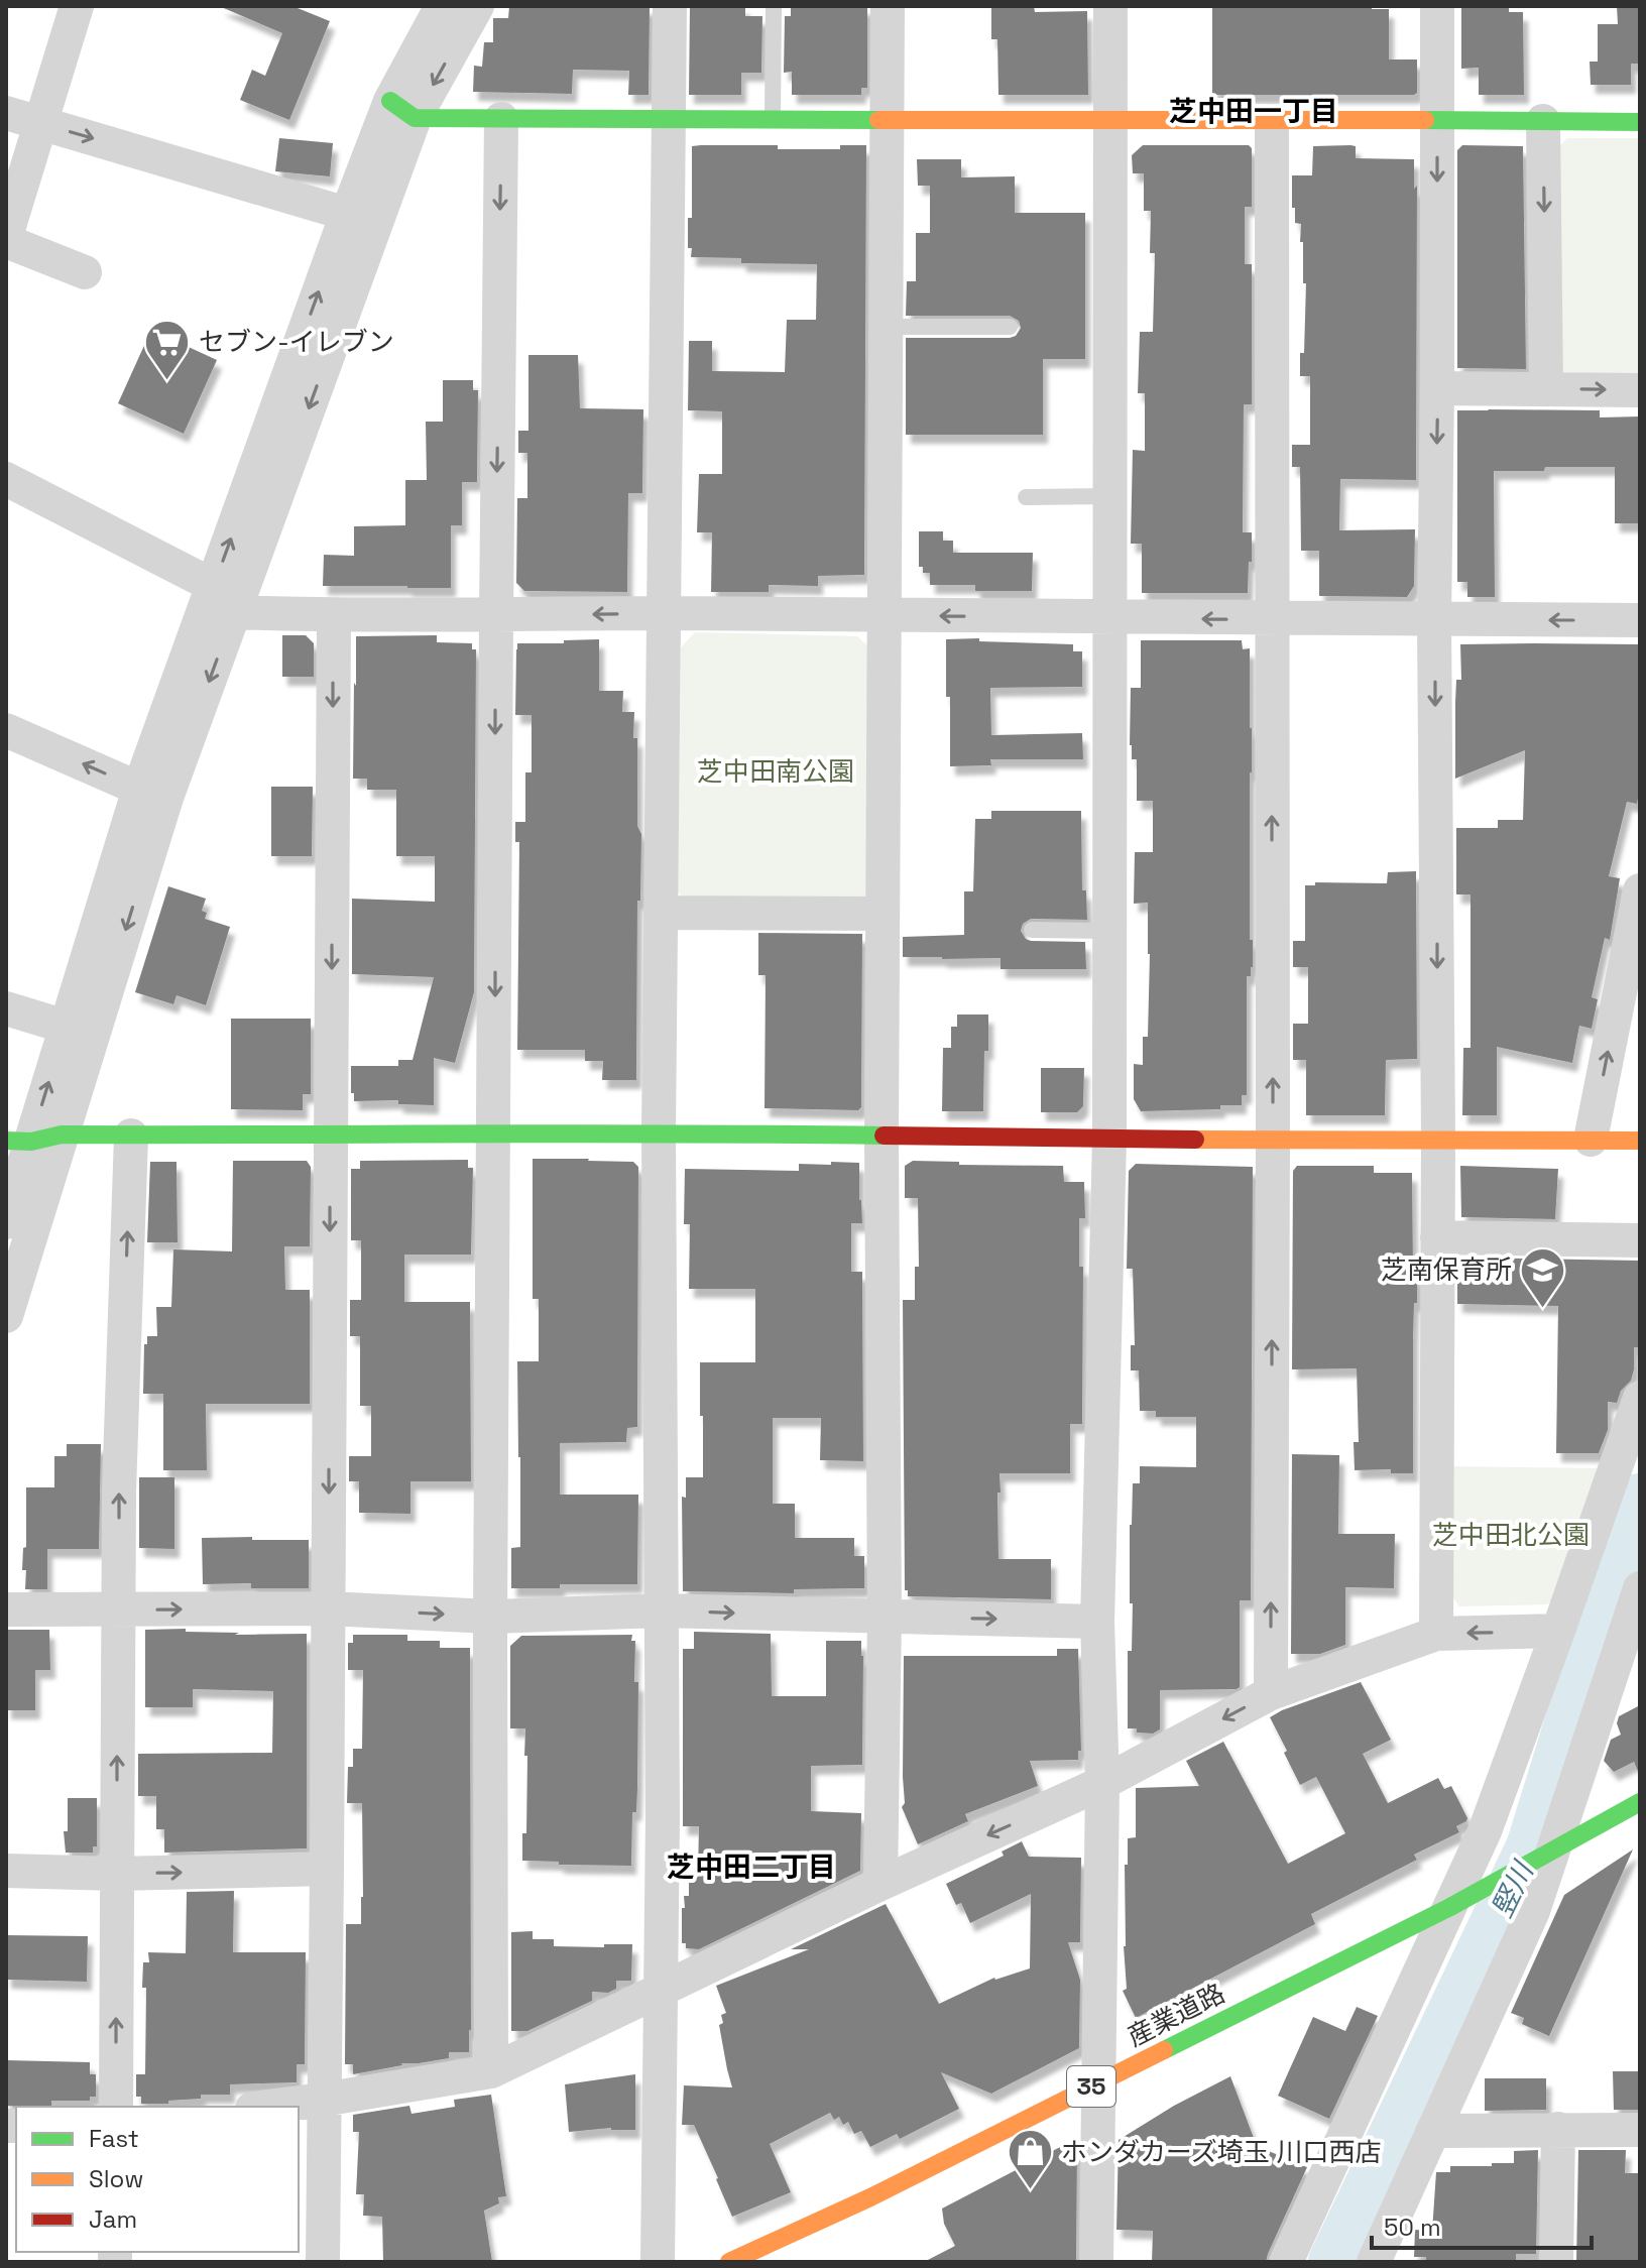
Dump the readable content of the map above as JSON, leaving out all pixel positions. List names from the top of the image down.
{
  "streets": {
    "street": ["産業道路", "35"]
  },
  "districts": ["芝中田一丁目", "芝中田二丁目"],
  "water": ["竪川"],
  "parks": ["芝中田南公園", "芝中田北公園"],
  "places": {
    "supermarket": ["セブン-イレブン"],
    "school or university": ["芝南保育所"],
    "shop": ["ホンダカーズ埼玉 川口西店"]
  },
  "legend": ["Fast", "Slow", "Jam"],
  "scale_bar": "50 m"
}
